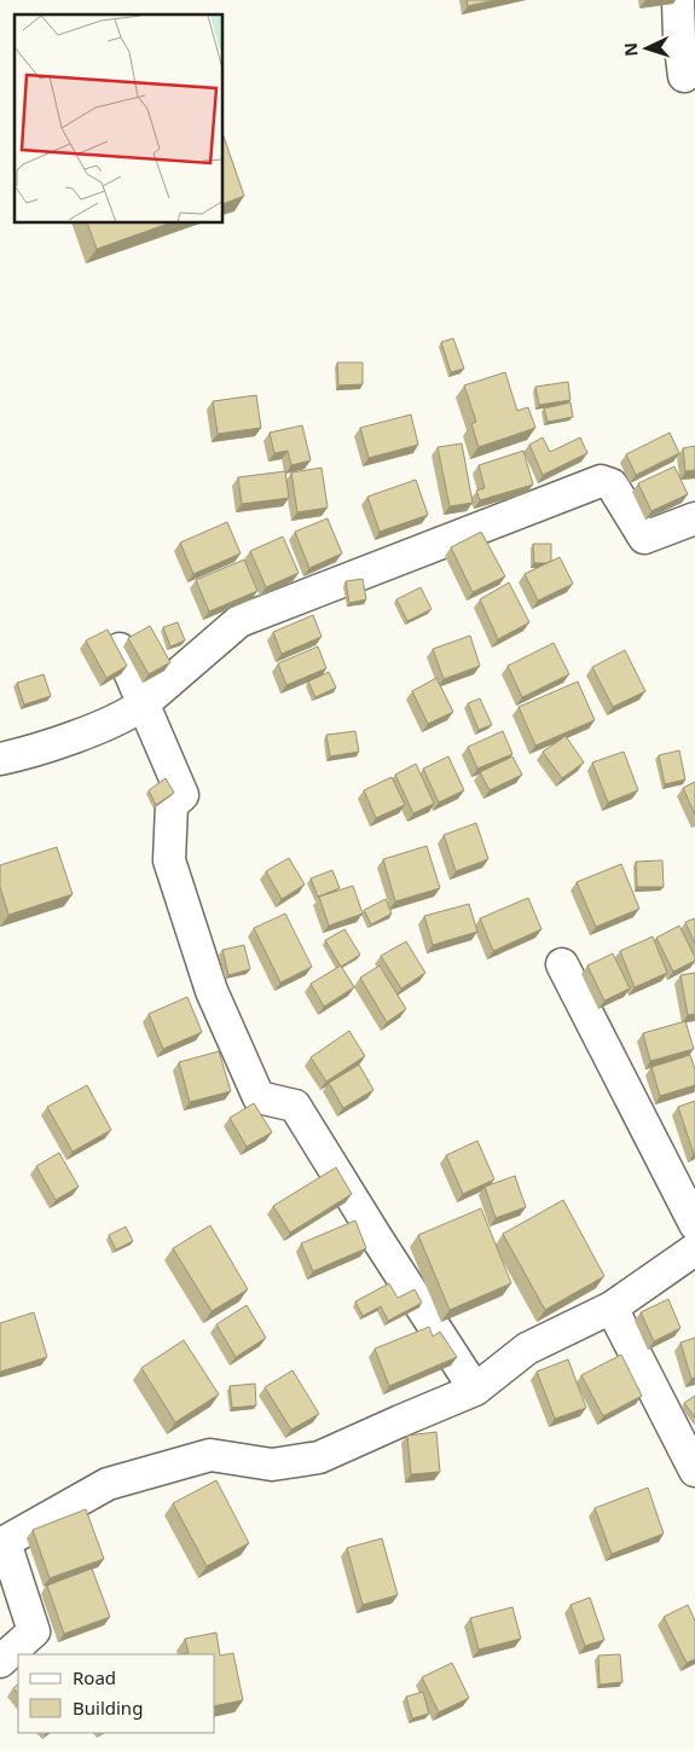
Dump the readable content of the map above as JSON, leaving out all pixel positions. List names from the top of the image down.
{
  "legend": ["Road", "Building"],
  "north": "left"
}
